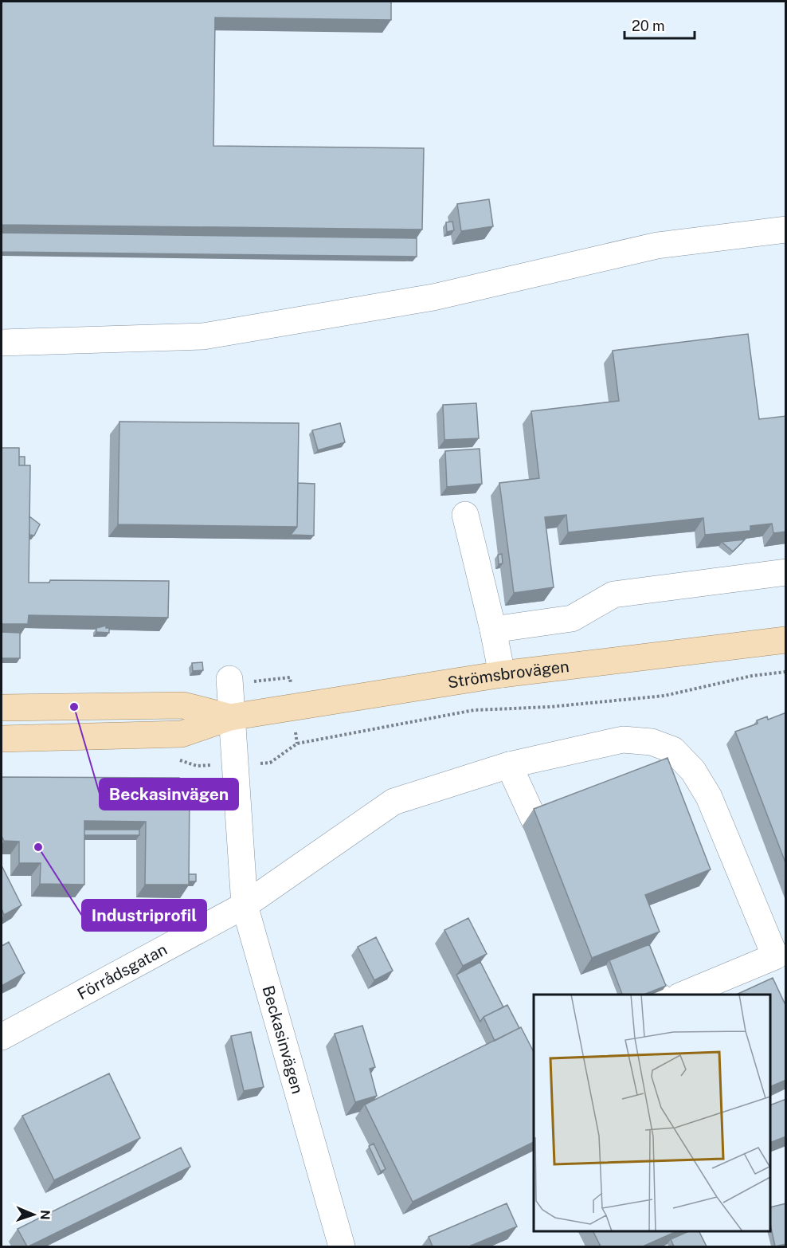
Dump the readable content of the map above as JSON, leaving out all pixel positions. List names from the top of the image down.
{
  "streets": {
    "main road": ["Strömsbrovägen"],
    "street": ["Förrådsgatan", "Beckasinvägen"]
  },
  "crossings": [
    ["Strömsbrovägen", "Beckasinvägen"],
    ["Förrådsgatan", "Beckasinvägen"]
  ],
  "places": ["Beckasinvägen", "Industriprofil"],
  "scale_bar": "20 m",
  "north": "right"
}
